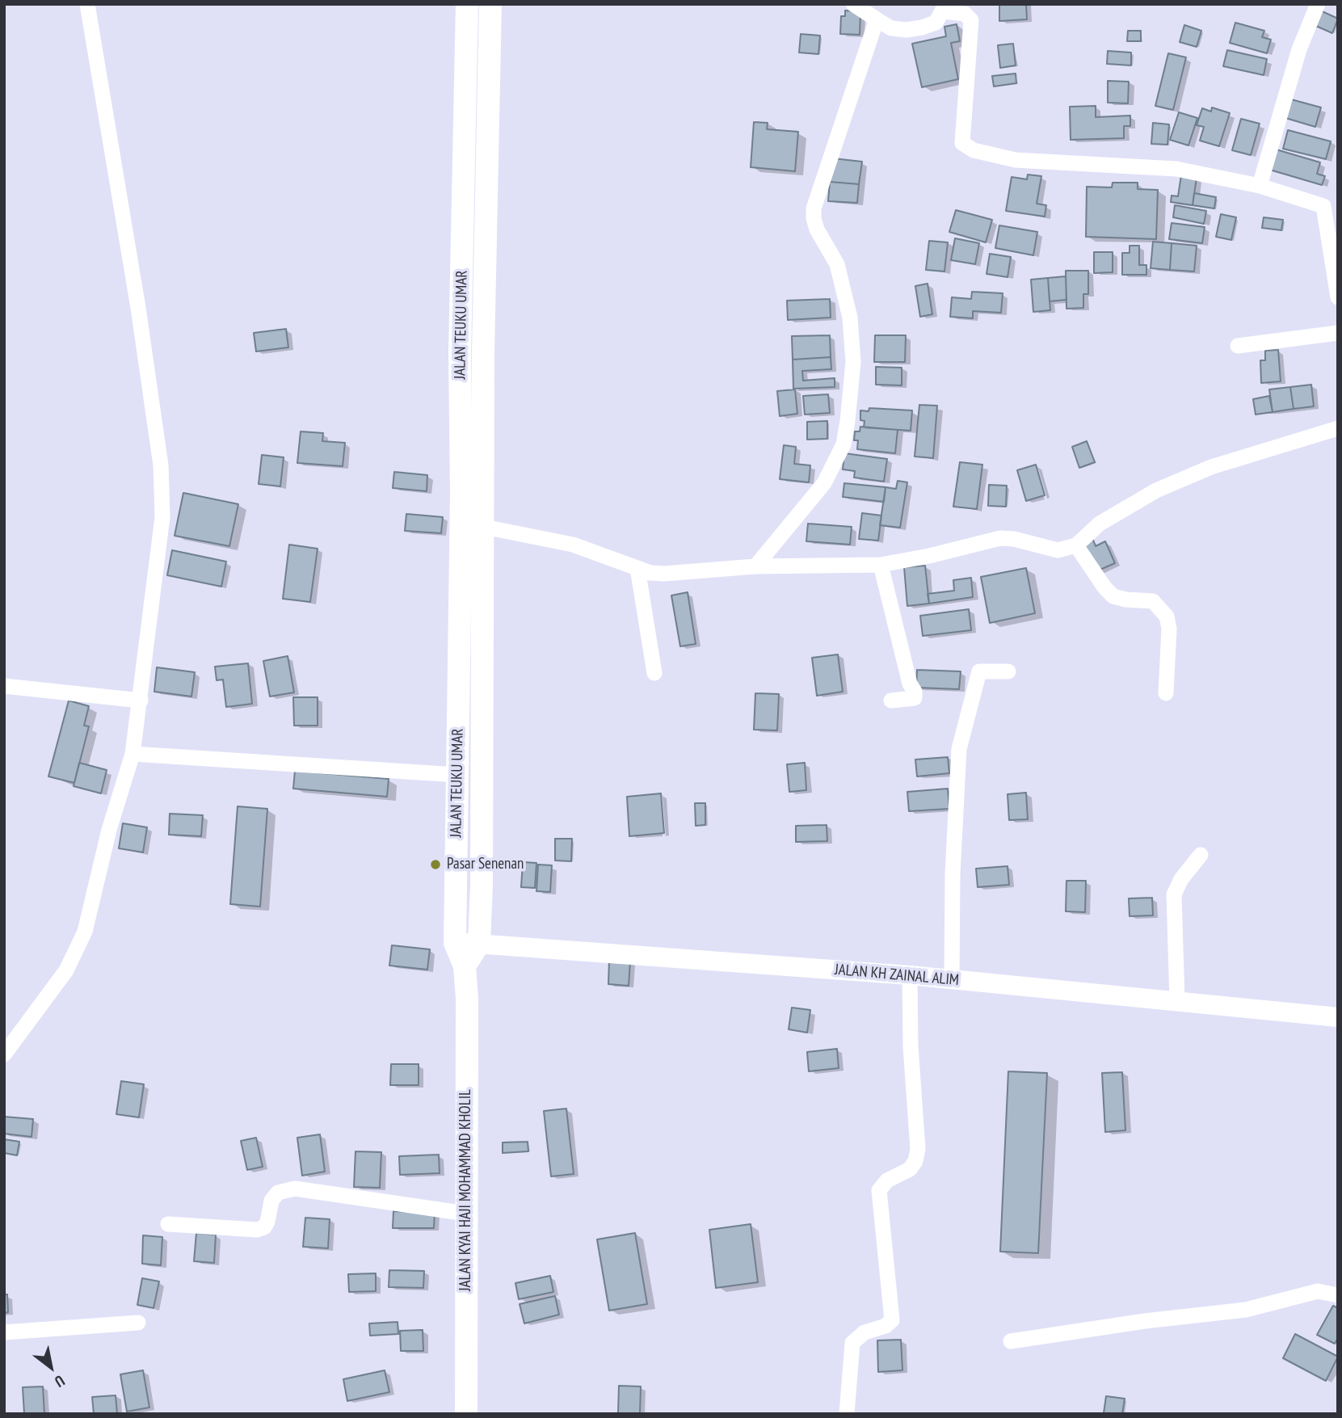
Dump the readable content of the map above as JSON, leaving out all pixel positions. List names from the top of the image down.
{
  "streets": {
    "main road": ["JALAN TEUKU UMAR", "JALAN KYAI HAJI MOHAMMAD KHOLIL"],
    "street": ["JALAN KH ZAINAL ALIM"]
  },
  "crossings": [
    ["JALAN TEUKU UMAR", "JALAN KH ZAINAL ALIM"],
    ["JALAN TEUKU UMAR", "JALAN KYAI HAJI MOHAMMAD KHOLIL"]
  ],
  "places": ["Pasar Senenan"],
  "north": "bottom right"
}
